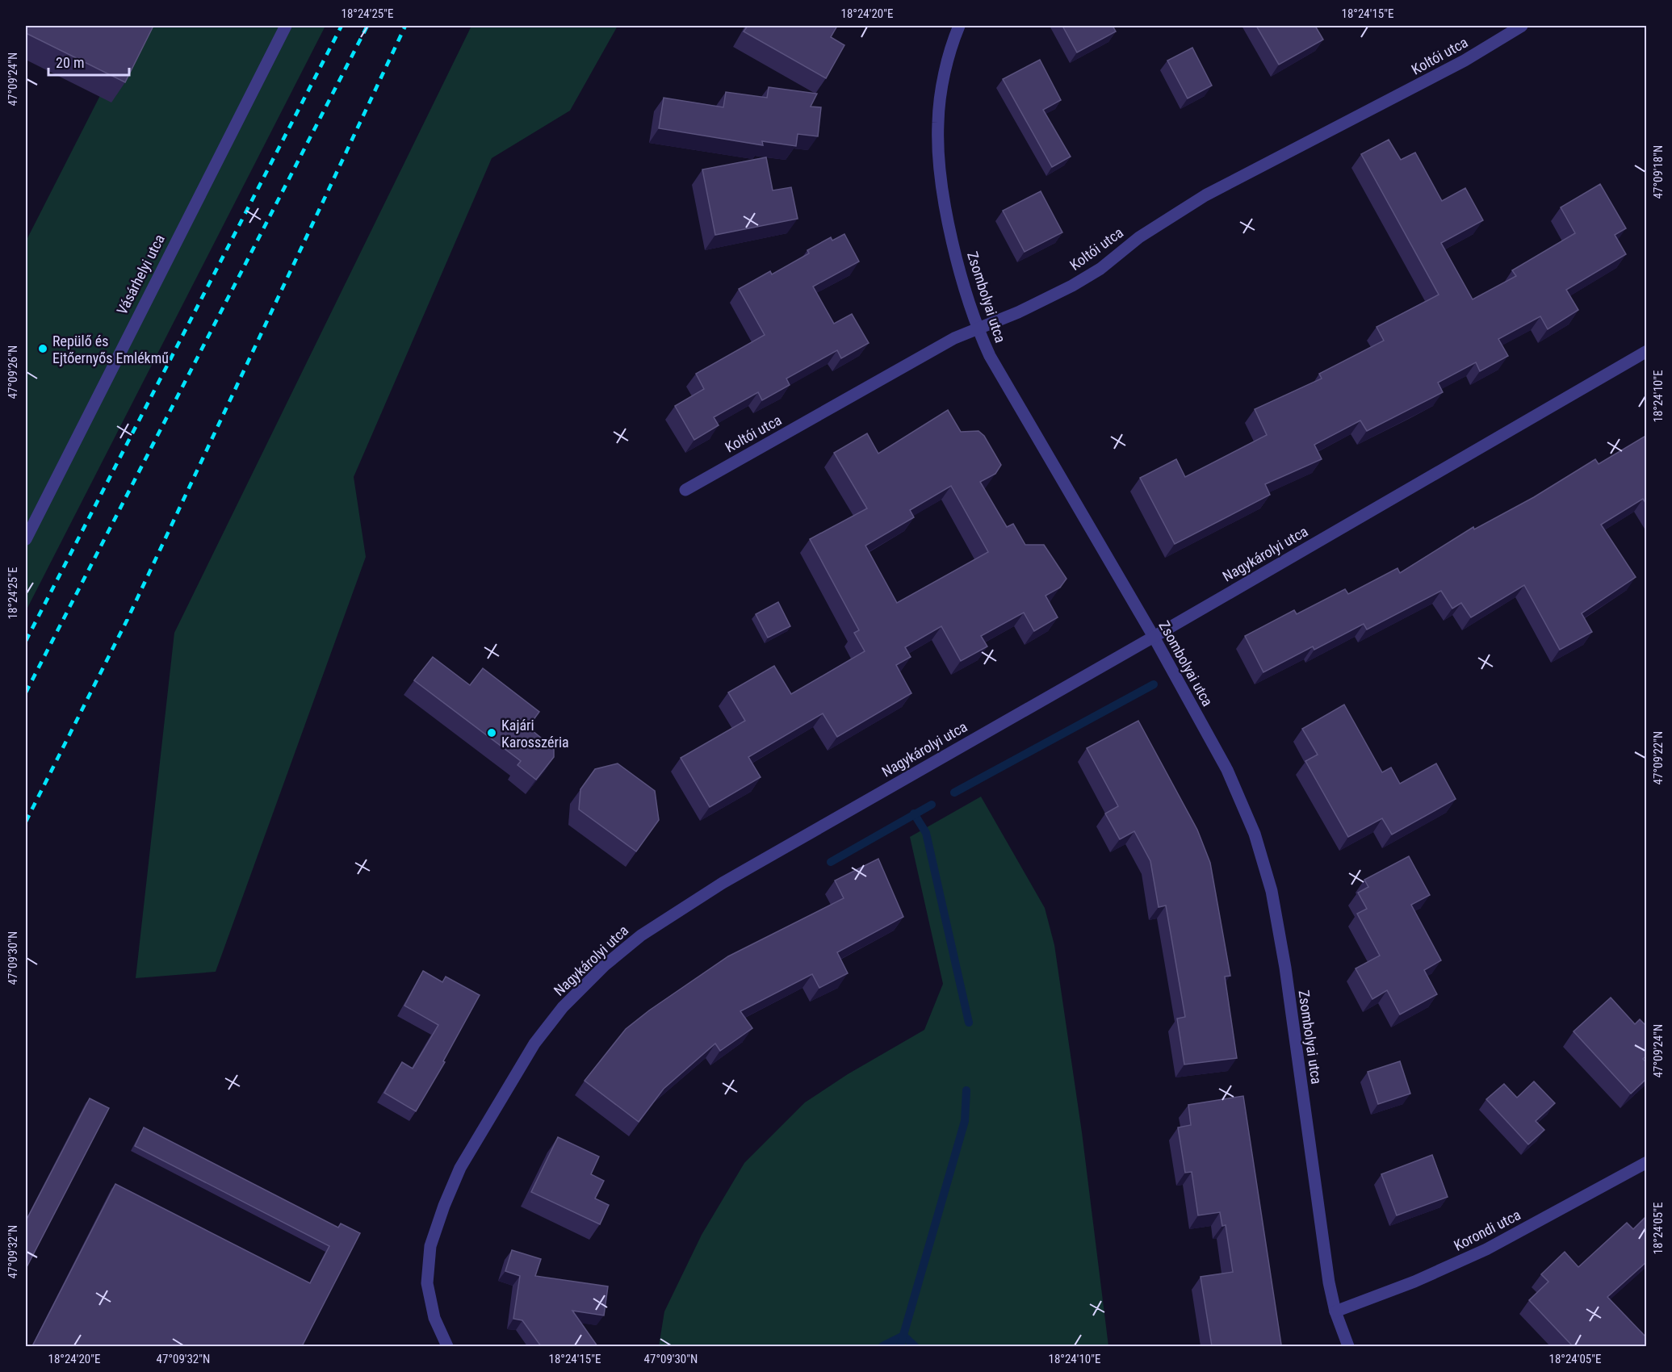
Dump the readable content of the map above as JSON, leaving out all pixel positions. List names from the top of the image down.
{
  "streets": {
    "street": [
      "Koltói utca",
      "Vásárhelyi utca",
      "Zsombolyai utca",
      "Nagykárolyi utca",
      "Korondi utca"
    ]
  },
  "crossings": [
    ["Koltói utca", "Zsombolyai utca"],
    ["Zsombolyai utca", "Nagykárolyi utca"],
    ["Zsombolyai utca", "Korondi utca"]
  ],
  "places": ["Repülő és Ejtőernyős Emlékmű", "Kajári Karosszéria"],
  "scale_bar": "20 m",
  "coordinates": [
    "18°24'25\"E",
    "18°24'20\"E",
    "18°24'15\"E",
    "47°09'24\"N",
    "47°09'18\"N",
    "47°09'26\"N",
    "18°24'10\"E",
    "47°09'22\"N",
    "47°09'30\"N",
    "18°24'05\"E",
    "47°09'32\"N"
  ]
}
